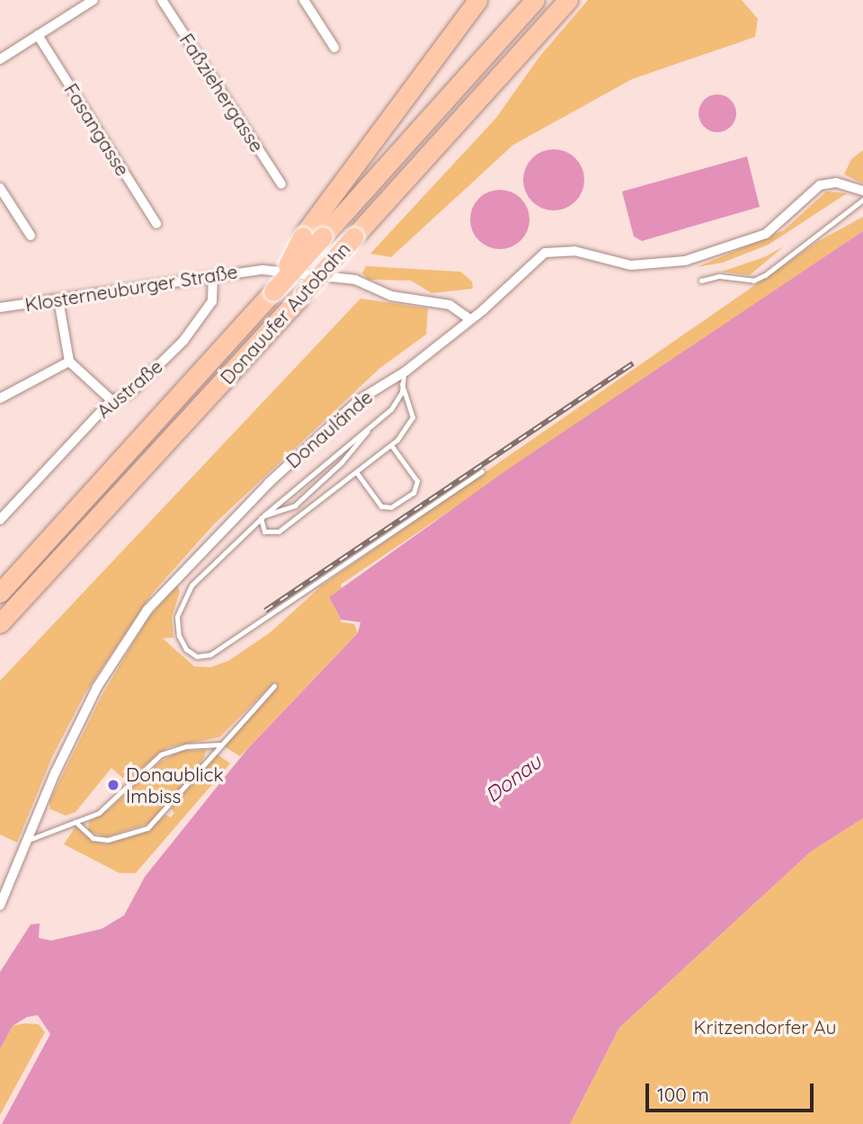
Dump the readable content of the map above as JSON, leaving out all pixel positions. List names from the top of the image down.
{
  "streets": {
    "highway": ["Donauufer Autobahn"],
    "street": [
      "Faßziehergasse",
      "Fasangasse",
      "Klosterneuburger Straße",
      "Austraße",
      "Donaulände"
    ]
  },
  "crossings": [
    ["Klosterneuburger Straße", "Austraße"],
    ["Klosterneuburger Straße", "Donaulände"]
  ],
  "water": ["Donau"],
  "parks": ["Kritzendorfer Au"],
  "places": ["Donaublick Imbiss"],
  "scale_bar": "100 m"
}
